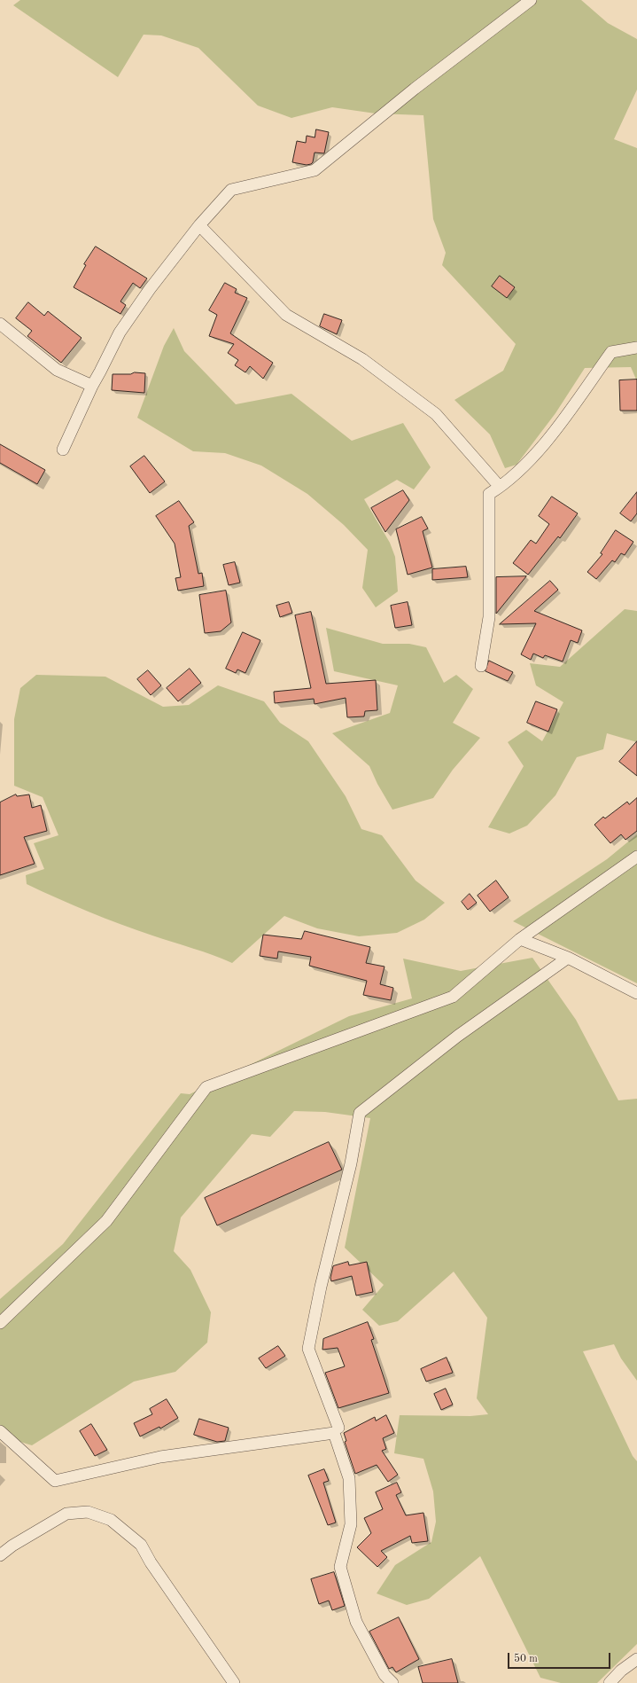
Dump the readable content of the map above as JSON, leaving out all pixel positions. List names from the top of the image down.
{
  "scale_bar": "50 m"
}
